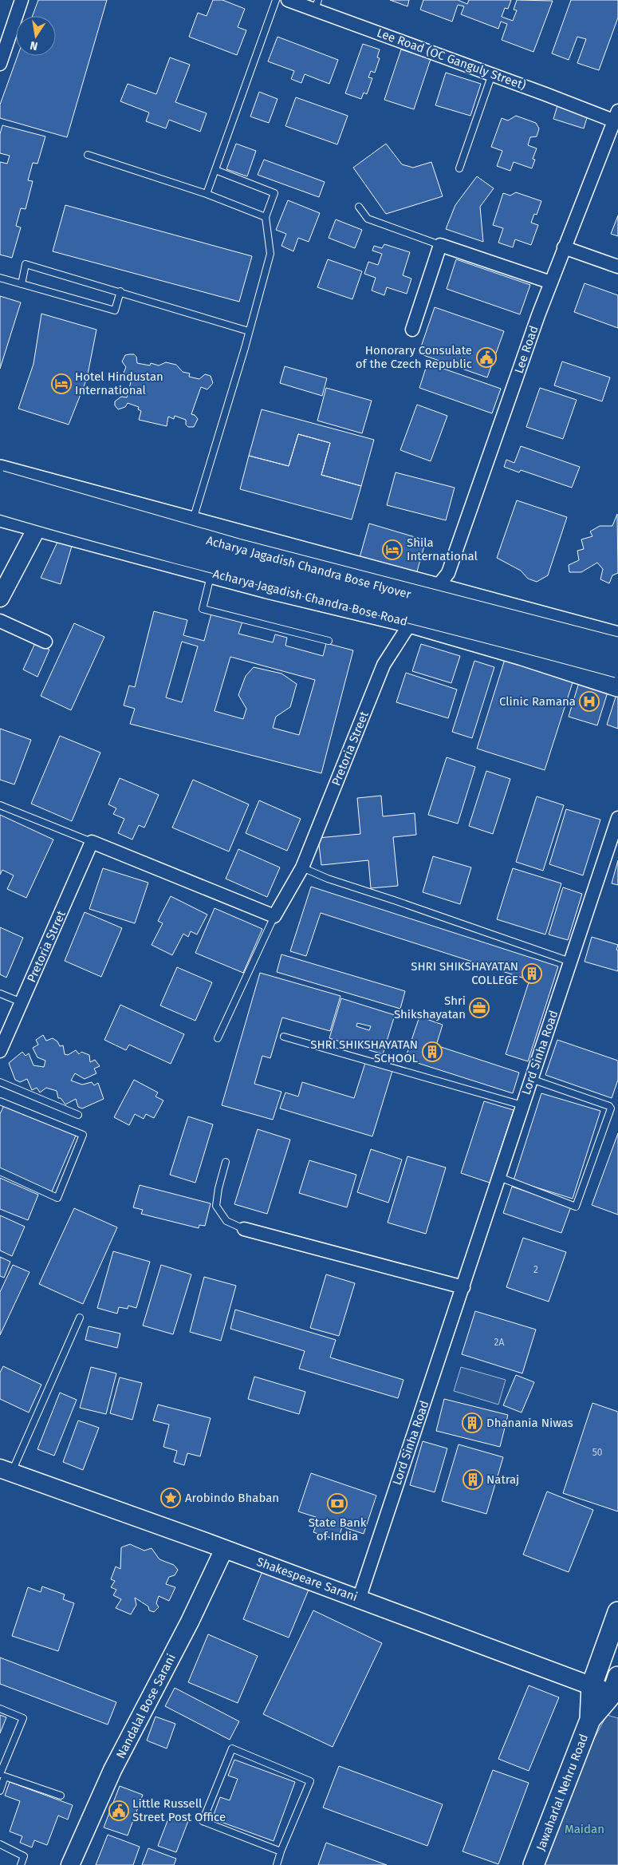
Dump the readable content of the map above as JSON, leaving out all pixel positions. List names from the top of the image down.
{
  "streets": {
    "highway": ["Acharya Jagadish Chandra Bose Flyover"],
    "main road": [
      "Acharya Jagadish Chandra Bose Road",
      "Shakespeare Sarani",
      "Nandalal Bose Sarani",
      "Jawaharlal Nehru Road"
    ],
    "street": [
      "Lee Road (OC Ganguly Street)",
      "Lee Road",
      "Pretoria Street",
      "Pretoria Strret",
      "Lord Sinha Road"
    ]
  },
  "crossings": [
    ["Lee Road (OC Ganguly Street)", "Lee Road"],
    ["Lee Road", "Pretoria Street"],
    ["Acharya Jagadish Chandra Bose Road", "Pretoria Street"],
    ["Lord Sinha Road", "Shakespeare Sarani"],
    ["Shakespeare Sarani", "Nandalal Bose Sarani"],
    ["Shakespeare Sarani", "Jawaharlal Nehru Road"]
  ],
  "parks": ["Maidan"],
  "places": {
    "public building": ["Honorary Consulate of the Czech Republic", "Little Russell Street Post Office"],
    "hotel": ["Hotel Hindustan International", "Shila International"],
    "hospital": ["Clinic Ramana"],
    "building": [
      "SHRI SHIKSHAYATAN COLLEGE",
      "SHRI SHIKSHAYATAN SCHOOL",
      "Dhanania Niwas",
      "Natraj"
    ],
    "office": ["Shri Shikshayatan"],
    "place": ["Arobindo Bhaban"],
    "bank": ["State Bank of India"]
  },
  "house_numbers": ["2", "2A", "50"],
  "north": "bottom"
}
